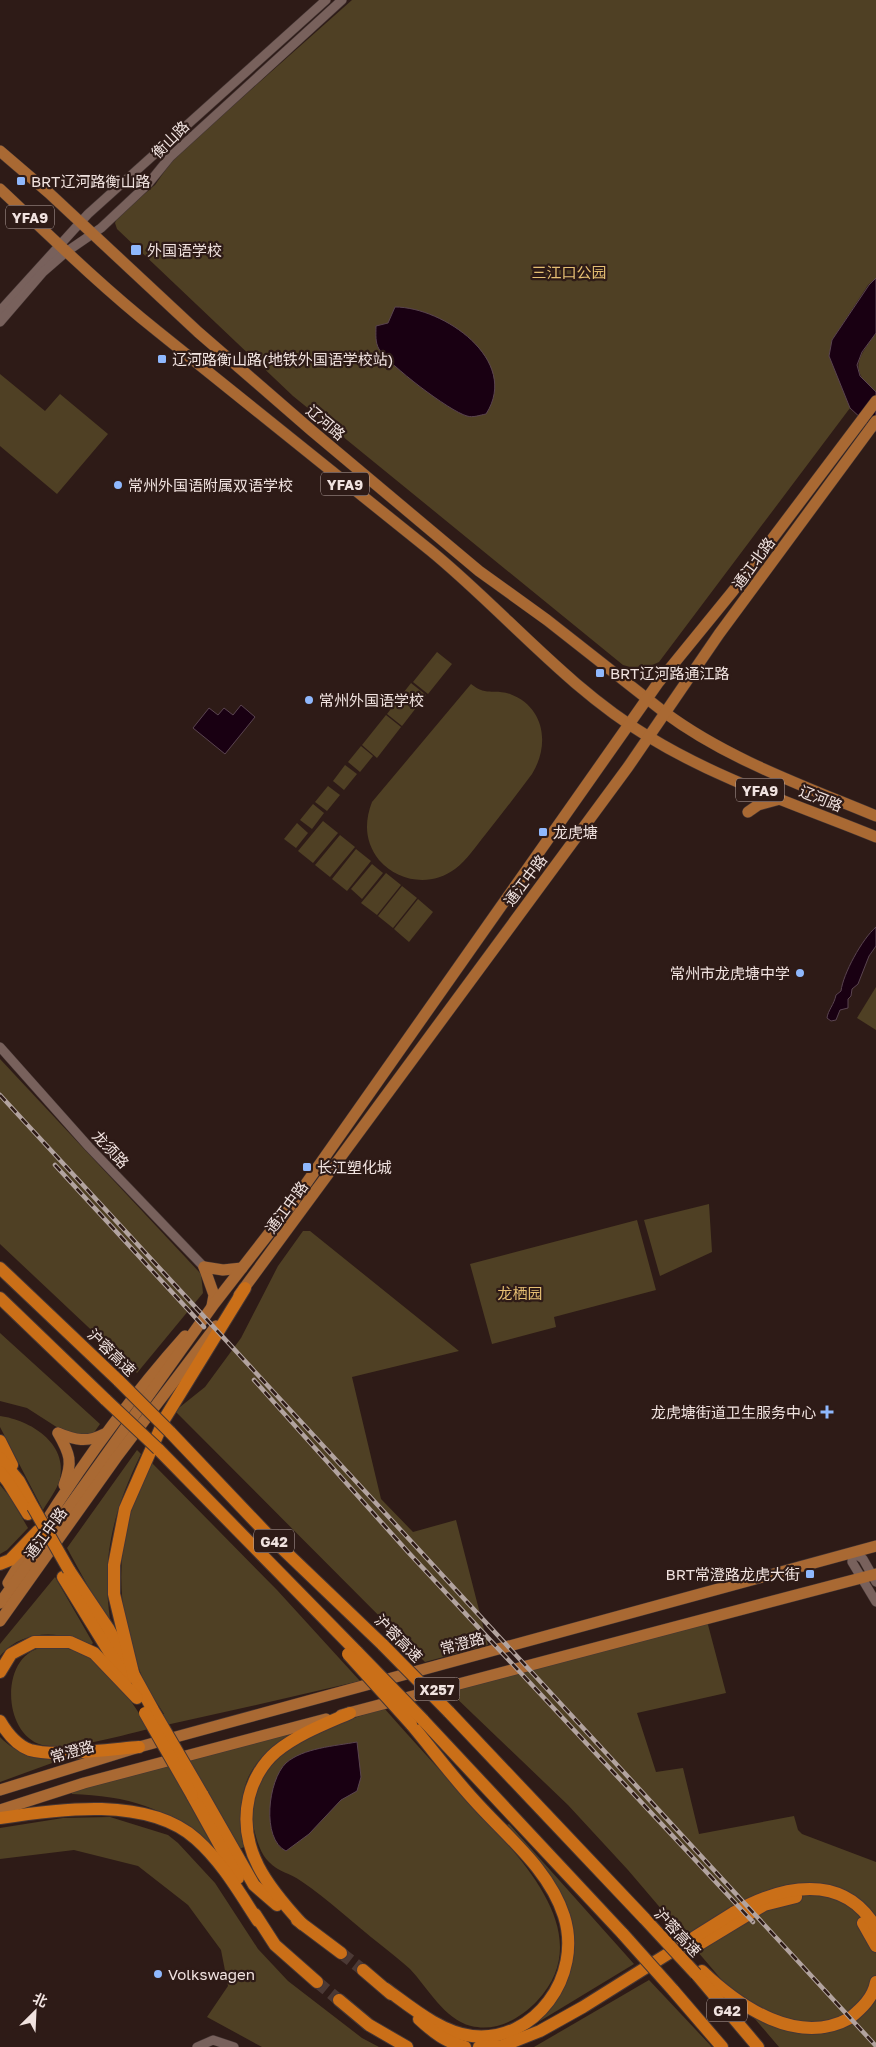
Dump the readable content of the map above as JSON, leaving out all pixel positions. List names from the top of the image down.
{
  "streets": {
    "highway": ["沪蓉高速", "G42"],
    "main road": [
      "YFA9",
      "辽河路",
      "通江北路",
      "通江中路",
      "常澄路",
      "X257"
    ],
    "street": ["衡山路", "龙须路"]
  },
  "crossings": [
    ["衡山路", "YFA9"],
    ["衡山路", "辽河路"],
    ["YFA9", "辽河路"],
    ["YFA9", "通江北路"],
    ["YFA9", "通江中路"],
    ["辽河路", "通江北路"],
    ["辽河路", "通江中路"],
    ["通江北路", "通江中路"]
  ],
  "parks": ["三江口公园", "龙栖园"],
  "places": {
    "transit": [
      "BRT辽河路衡山路",
      "外国语学校",
      "辽河路衡山路(地铁外国语学校站)",
      "BRT辽河路通江路",
      "龙虎塘",
      "长江塑化城",
      "BRT常澄路龙虎大街"
    ],
    "other": [
      "常州外国语附属双语学校",
      "常州外国语学校",
      "常州市龙虎塘中学",
      "Volkswagen"
    ],
    "health": ["龙虎塘街道卫生服务中心"]
  },
  "north": "top right"
}
